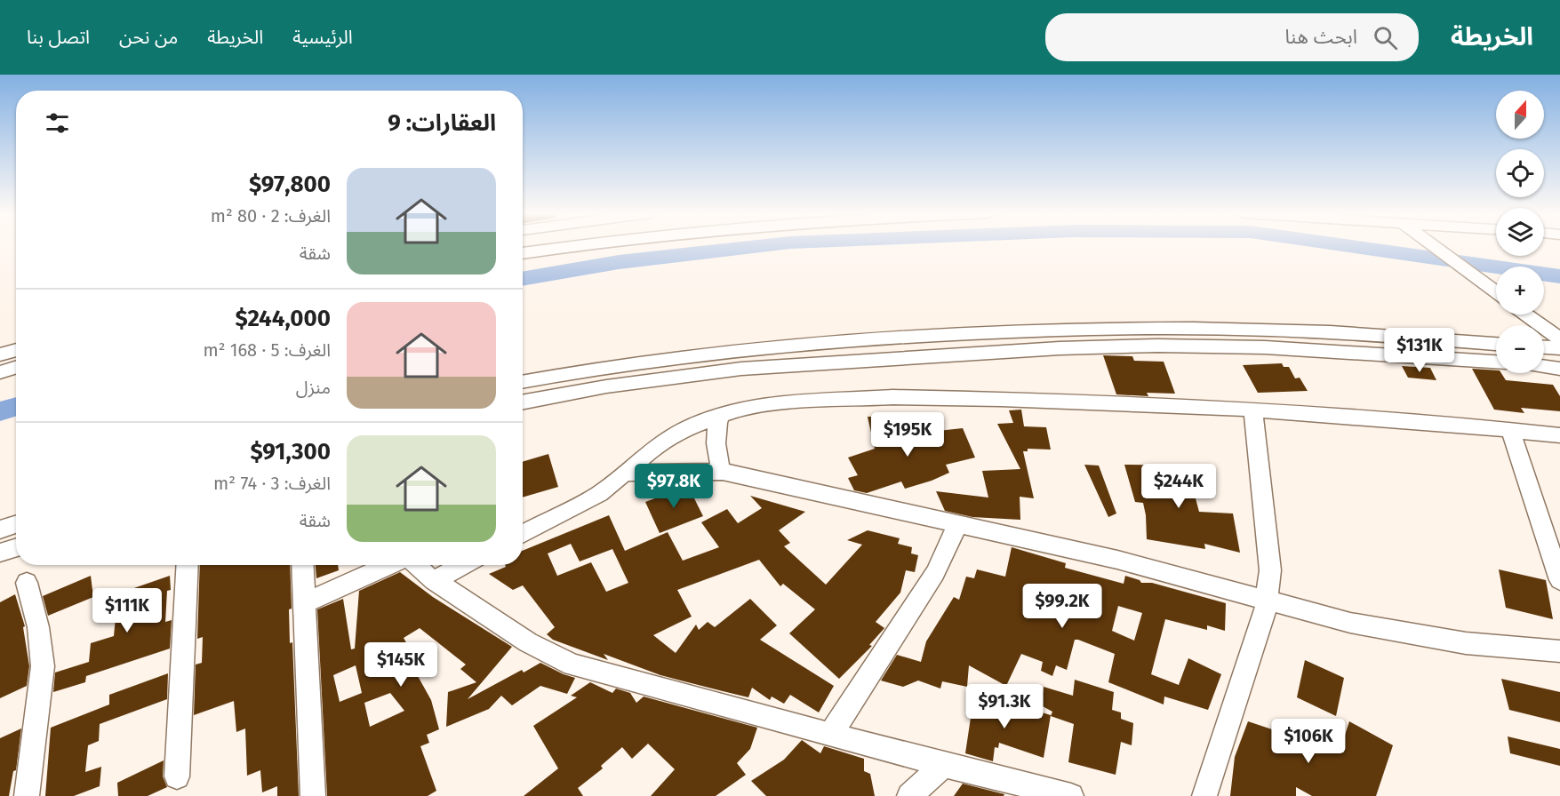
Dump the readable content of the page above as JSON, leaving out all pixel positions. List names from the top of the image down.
{
  "north": "top",
  "page": {
    "header": "الخريطة",
    "search": "ابحث هنا",
    "nav": [
      "الرئيسية",
      "الخريطة",
      "من نحن",
      "اتصل بنا"
    ],
    "map_buttons": ["+", "−"],
    "heading": "العقارات: 9",
    "list": [
      {
        "name": "$97,800",
        "note": "الغرف: 2 · 80 m² · شقة"
      },
      {
        "name": "$244,000",
        "note": "الغرف: 5 · 168 m² · منزل"
      },
      {
        "name": "$91,300",
        "note": "الغرف: 3 · 74 m² · شقة"
      }
    ],
    "price": [
      "$131K",
      "$195K",
      "$97.8K",
      "$244K",
      "$99.2K",
      "$111K",
      "$145K",
      "$91.3K",
      "$106K"
    ]
  }
}
